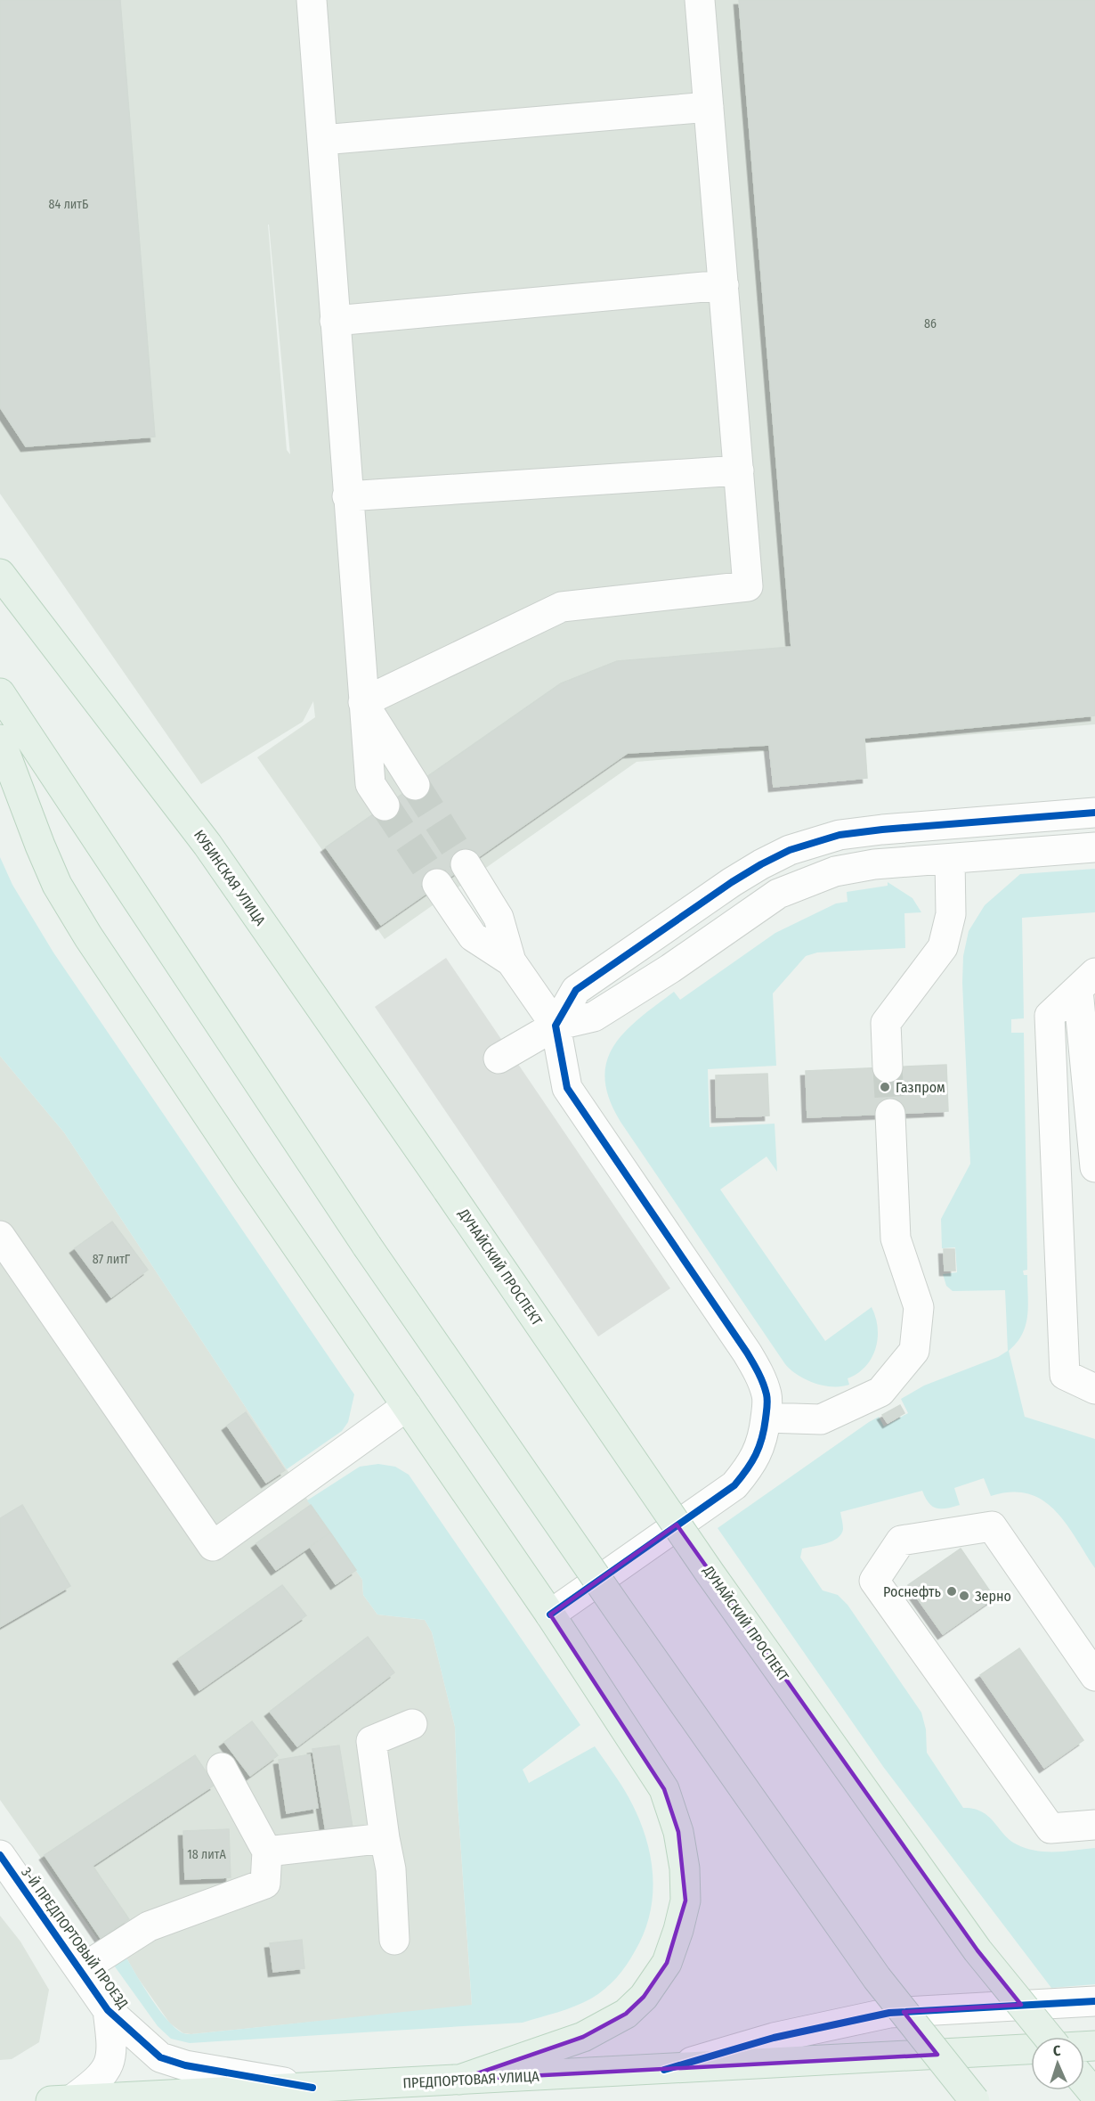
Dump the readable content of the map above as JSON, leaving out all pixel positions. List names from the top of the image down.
{
  "streets": {
    "main road": ["КУБИНСКАЯ УЛИЦА", "ДУНАЙСКИЙ ПРОСПЕКТ", "ПРЕДПОРТОВАЯ УЛИЦА"],
    "street": ["3-Й ПРЕДПОРТОВЫЙ ПРОЕЗД"]
  },
  "crossings": [
    ["КУБИНСКАЯ УЛИЦА", "ДУНАЙСКИЙ ПРОСПЕКТ"],
    ["3-Й ПРЕДПОРТОВЫЙ ПРОЕЗД", "ПРЕДПОРТОВАЯ УЛИЦА"]
  ],
  "places": ["Газпром", "Роснефть", "Зерно"],
  "house_numbers": [
    "84 литБ",
    "86",
    "87 литГ",
    "18 литА"
  ],
  "north": "top"
}
